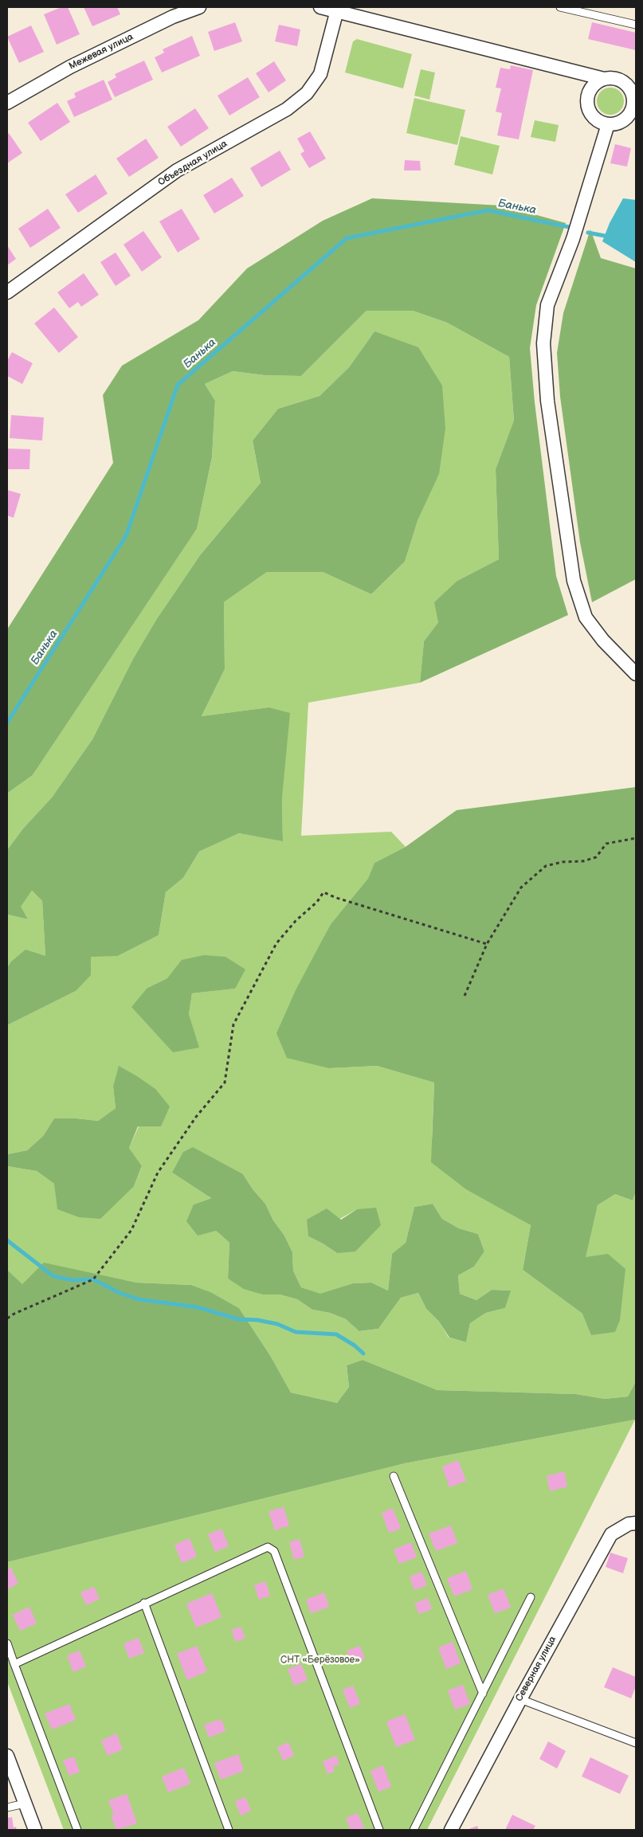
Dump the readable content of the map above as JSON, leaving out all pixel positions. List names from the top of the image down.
{
  "streets": {
    "street": ["Межевая улица", "Объездная улица", "Северная улица"]
  },
  "water": ["Банька"],
  "parks": ["СНТ «Берёзовое»"]
}
